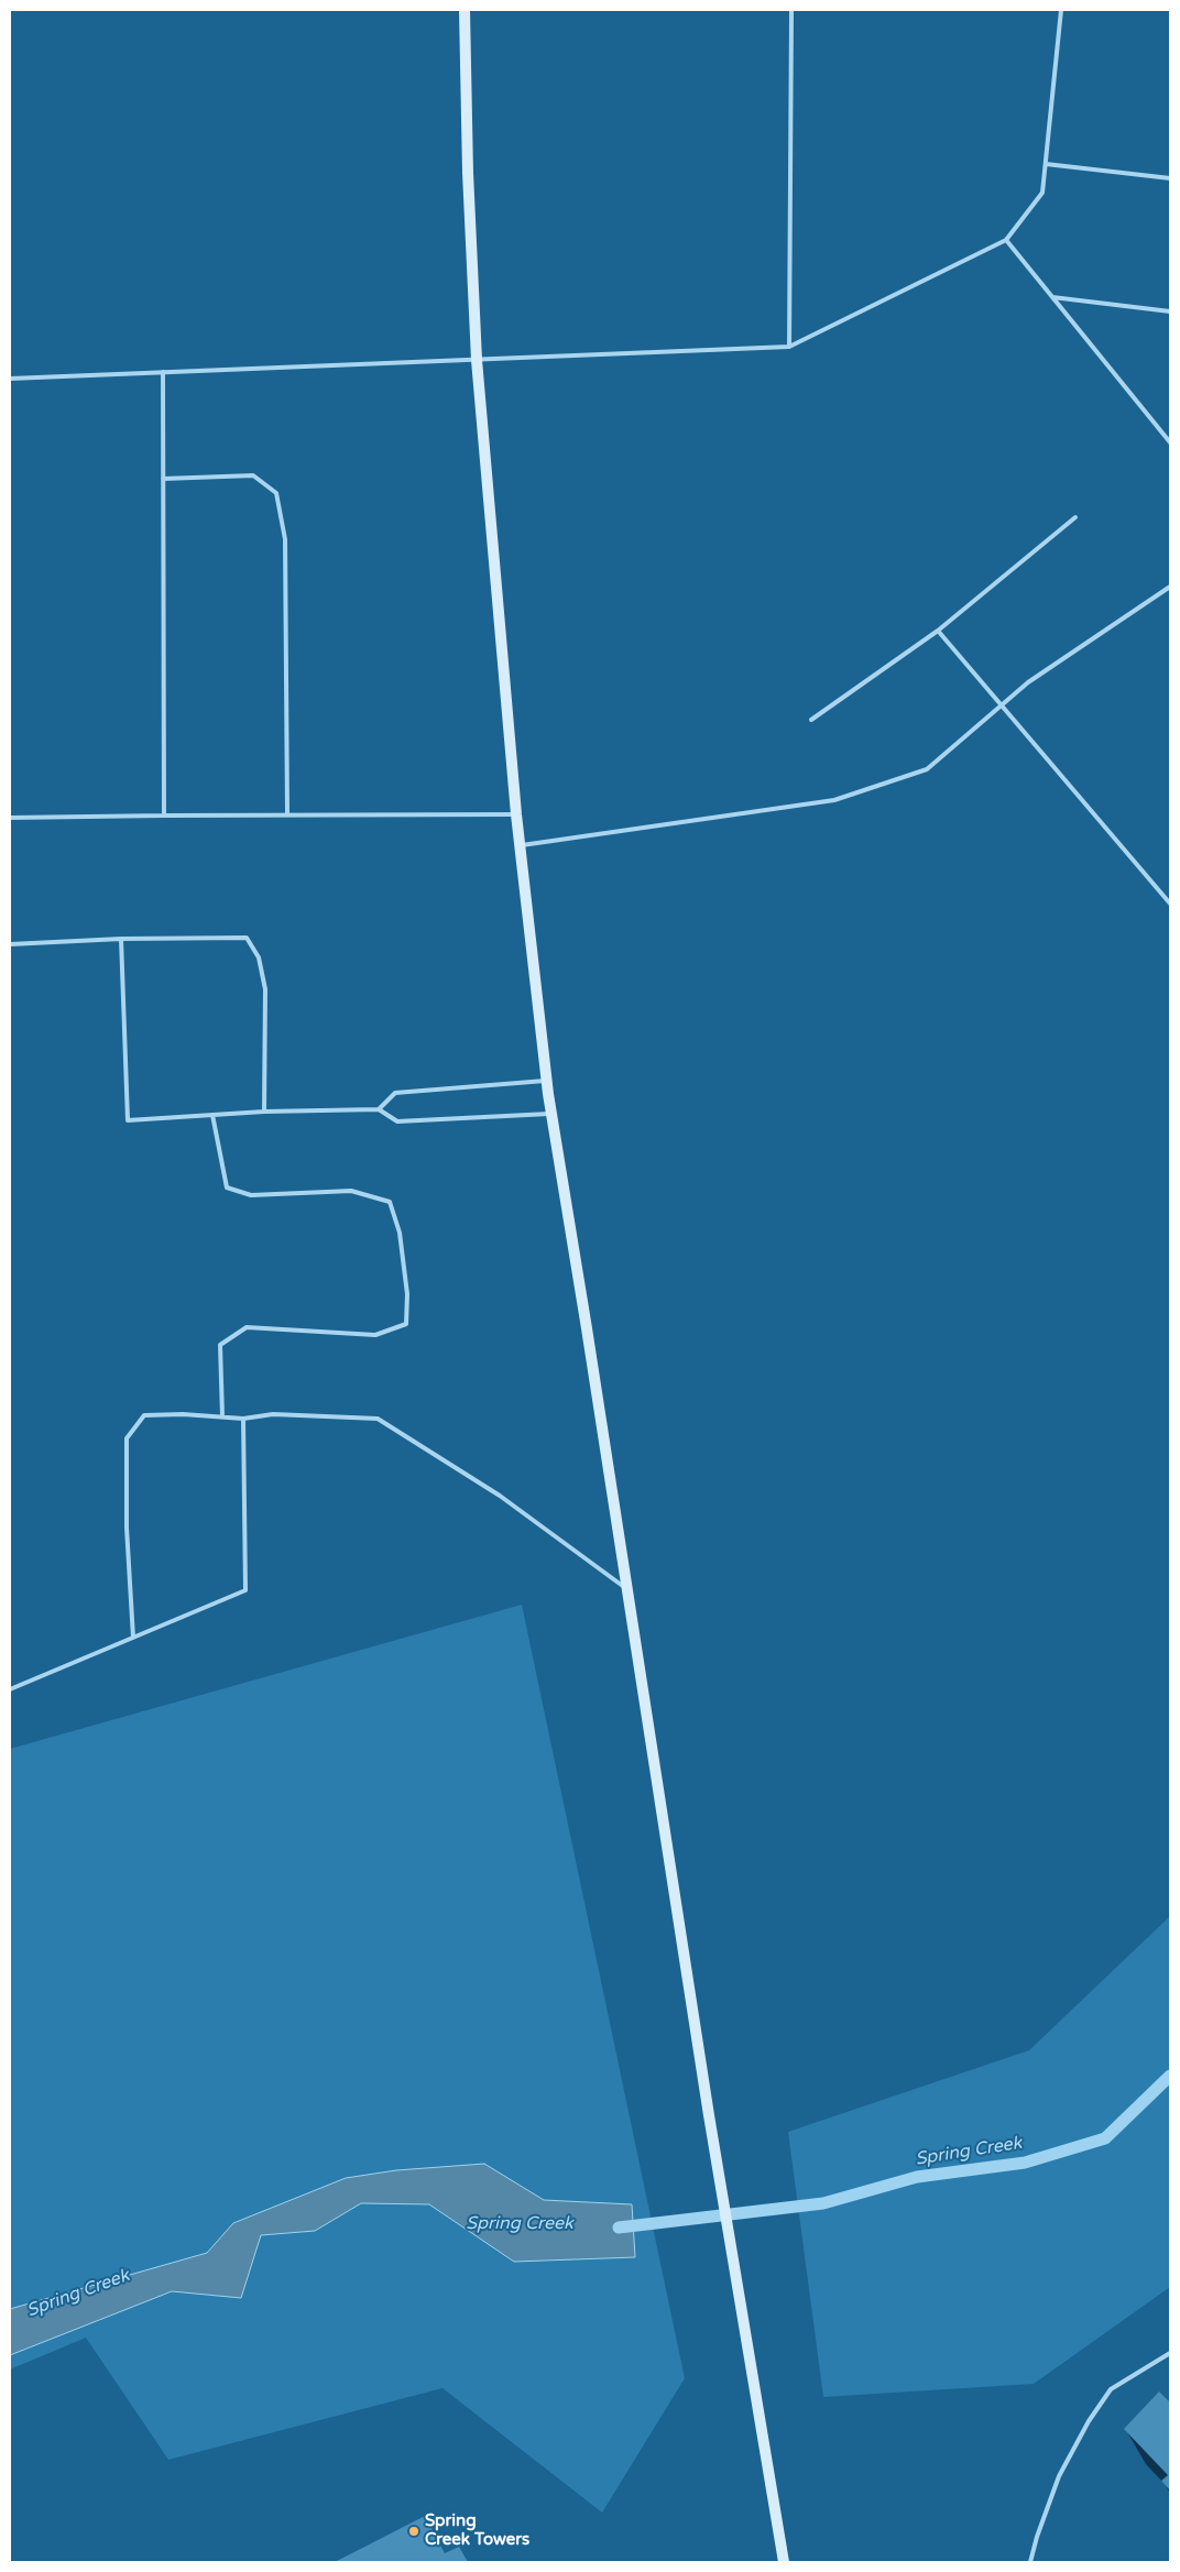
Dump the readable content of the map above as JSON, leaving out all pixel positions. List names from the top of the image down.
{
  "water": ["Spring Creek"],
  "places": ["Spring Creek Towers"]
}
